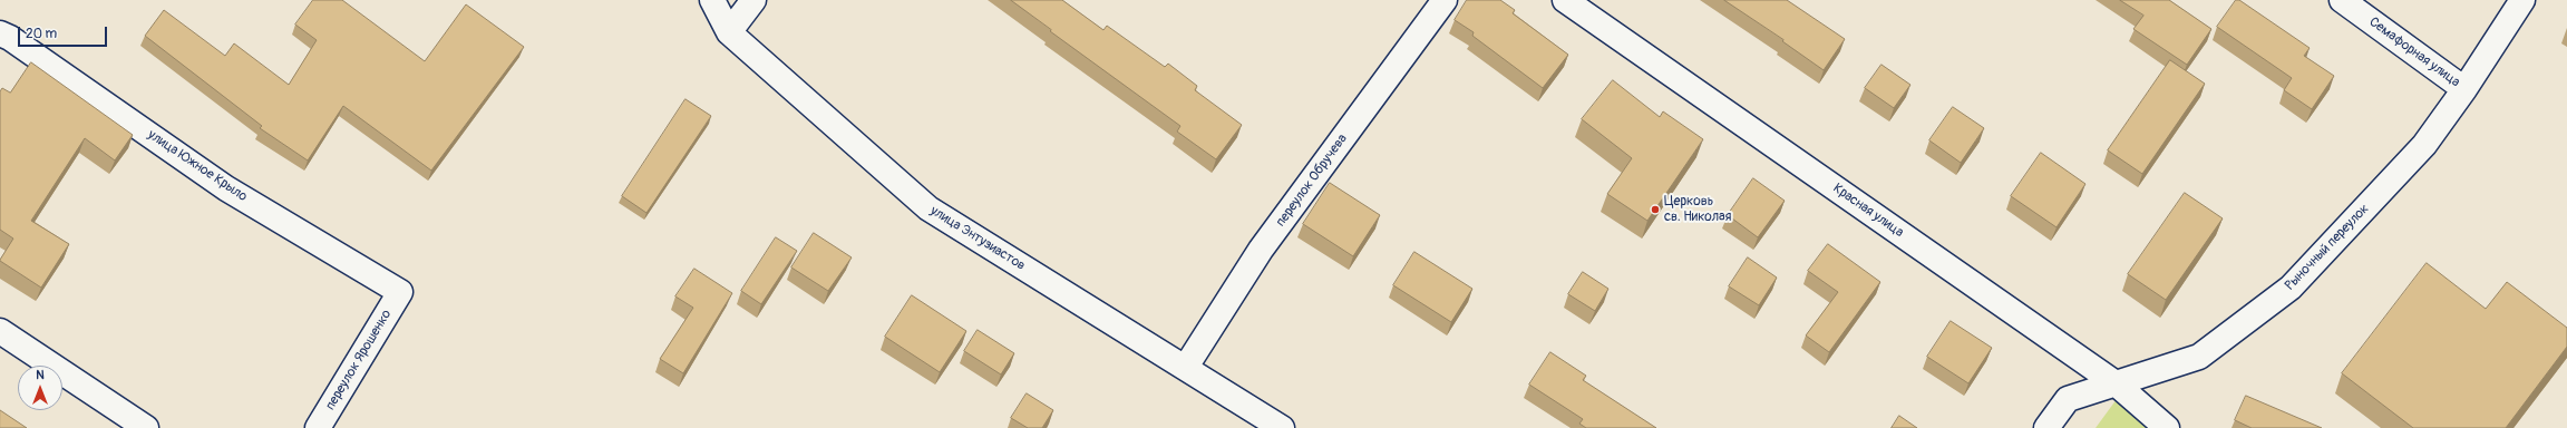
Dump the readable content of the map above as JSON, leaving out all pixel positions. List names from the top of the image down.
{
  "streets": {
    "street": [
      "Семафорная улица",
      "улица Южное Крыло",
      "переулок Обручева",
      "Красная улица",
      "улица Энтузиастов",
      "Рыночный переулок",
      "переулок Ярошенко"
    ]
  },
  "crossings": [
    ["Семафорная улица", "Рыночный переулок"],
    ["улица Южное Крыло", "переулок Ярошенко"],
    ["переулок Обручева", "улица Энтузиастов"],
    ["Красная улица", "Рыночный переулок"]
  ],
  "places": ["Церковь св. Николая"],
  "scale_bar": "20 m",
  "north": "top"
}
